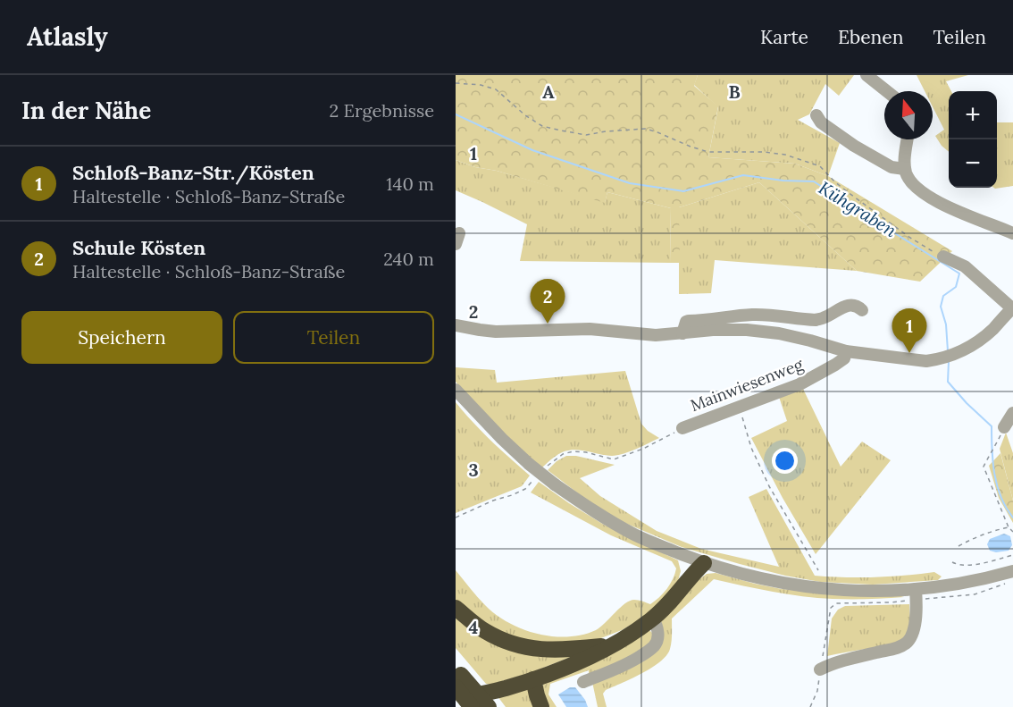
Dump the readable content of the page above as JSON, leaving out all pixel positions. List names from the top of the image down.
{
  "streets": {
    "street": ["Mainwiesenweg"]
  },
  "water": ["Kühgraben"],
  "north": "top",
  "page": {
    "header": "Atlasly",
    "nav": ["Karte", "Ebenen", "Teilen"],
    "heading": ["In der Nähe", "2 Ergebnisse"],
    "map_buttons": ["+", "−"],
    "list": [
      {
        "mark": "1",
        "name": "Schloß-Banz-Str./Kösten",
        "note": "Haltestelle · Schloß-Banz-Straße",
        "value": "140 m"
      },
      {
        "mark": "2",
        "name": "Schule Kösten",
        "note": "Haltestelle · Schloß-Banz-Straße",
        "value": "240 m"
      }
    ],
    "pins": ["2", "1"],
    "buttons": ["Speichern", "Teilen"]
  },
  "grid": {
    "columns": ["A", "B"],
    "rows": [
      "1",
      "2",
      "3",
      "4"
    ]
  }
}
